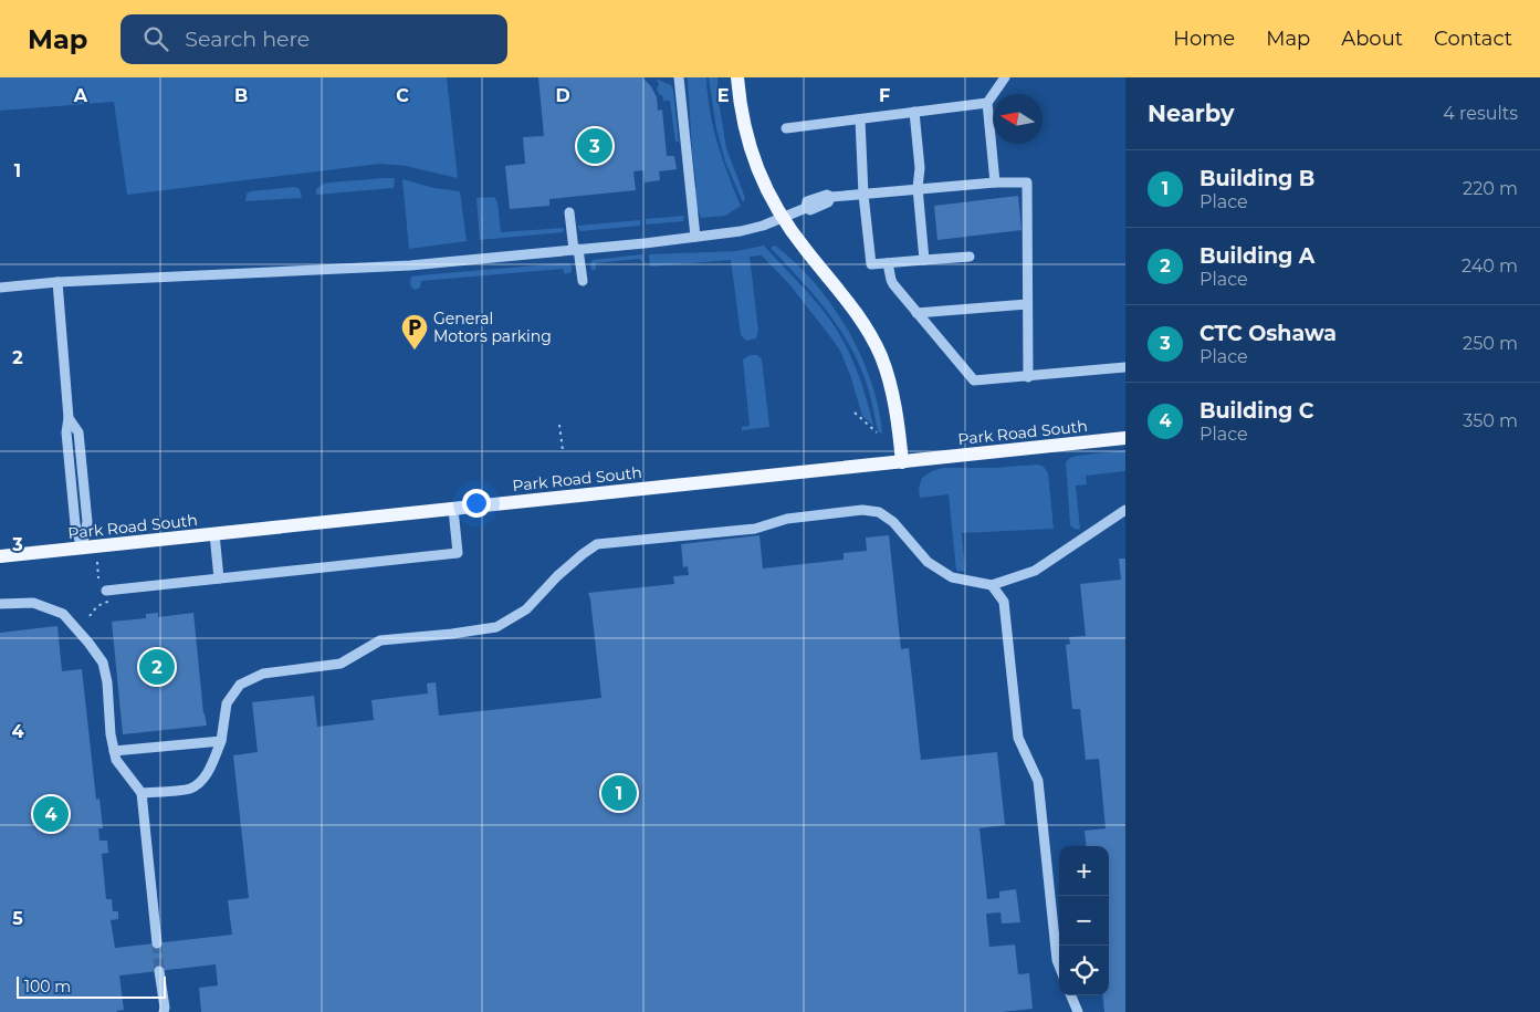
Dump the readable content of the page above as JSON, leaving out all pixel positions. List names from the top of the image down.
{
  "streets": {
    "main road": ["Park Road South"]
  },
  "places": {
    "parking": ["General Motors parking"]
  },
  "scale_bar": "100 m",
  "north": "left",
  "page": {
    "header": "Map",
    "search": "Search here",
    "nav": [
      "Home",
      "Map",
      "About",
      "Contact"
    ],
    "heading": ["Nearby", "4 results"],
    "pins": [
      "3",
      "2",
      "1",
      "4"
    ],
    "list": [
      {
        "mark": "1",
        "name": "Building B",
        "note": "Place",
        "value": "220 m"
      },
      {
        "mark": "2",
        "name": "Building A",
        "note": "Place",
        "value": "240 m"
      },
      {
        "mark": "3",
        "name": "CTC Oshawa",
        "note": "Place",
        "value": "250 m"
      },
      {
        "mark": "4",
        "name": "Building C",
        "note": "Place",
        "value": "350 m"
      }
    ],
    "map_buttons": ["+", "−"],
    "scale": "100 m"
  },
  "grid": {
    "columns": [
      "A",
      "B",
      "C",
      "D",
      "E",
      "F"
    ],
    "rows": [
      "1",
      "2",
      "3",
      "4",
      "5"
    ]
  }
}
